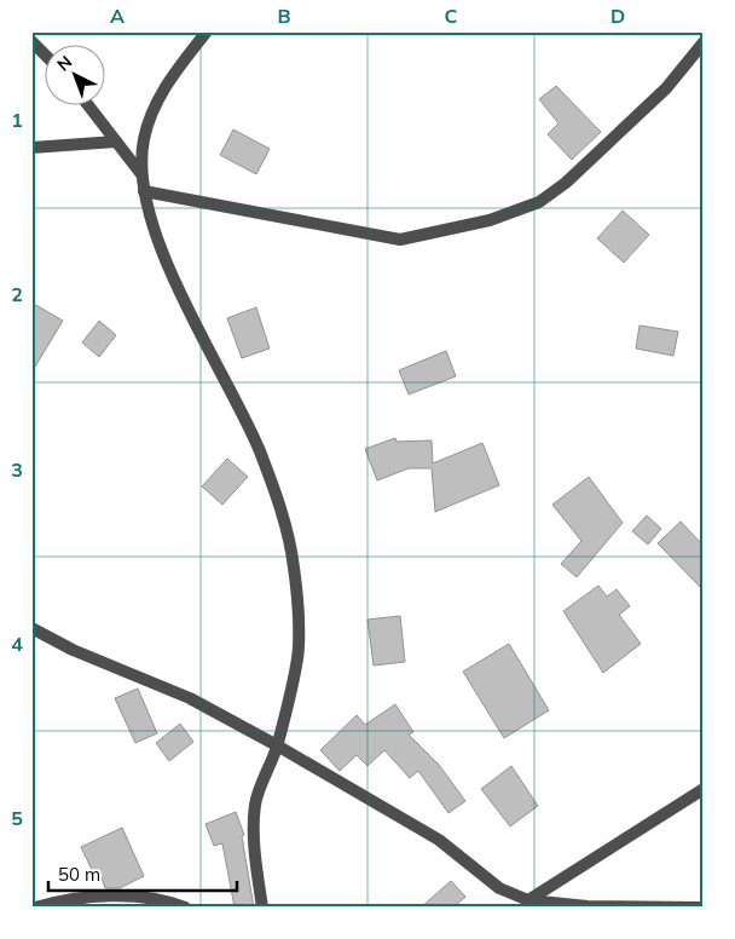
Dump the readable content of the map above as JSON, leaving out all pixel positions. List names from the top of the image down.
{
  "scale_bar": "50 m",
  "north": "top left",
  "grid": {
    "columns": [
      "A",
      "B",
      "C",
      "D"
    ],
    "rows": [
      "1",
      "2",
      "3",
      "4",
      "5"
    ]
  }
}
